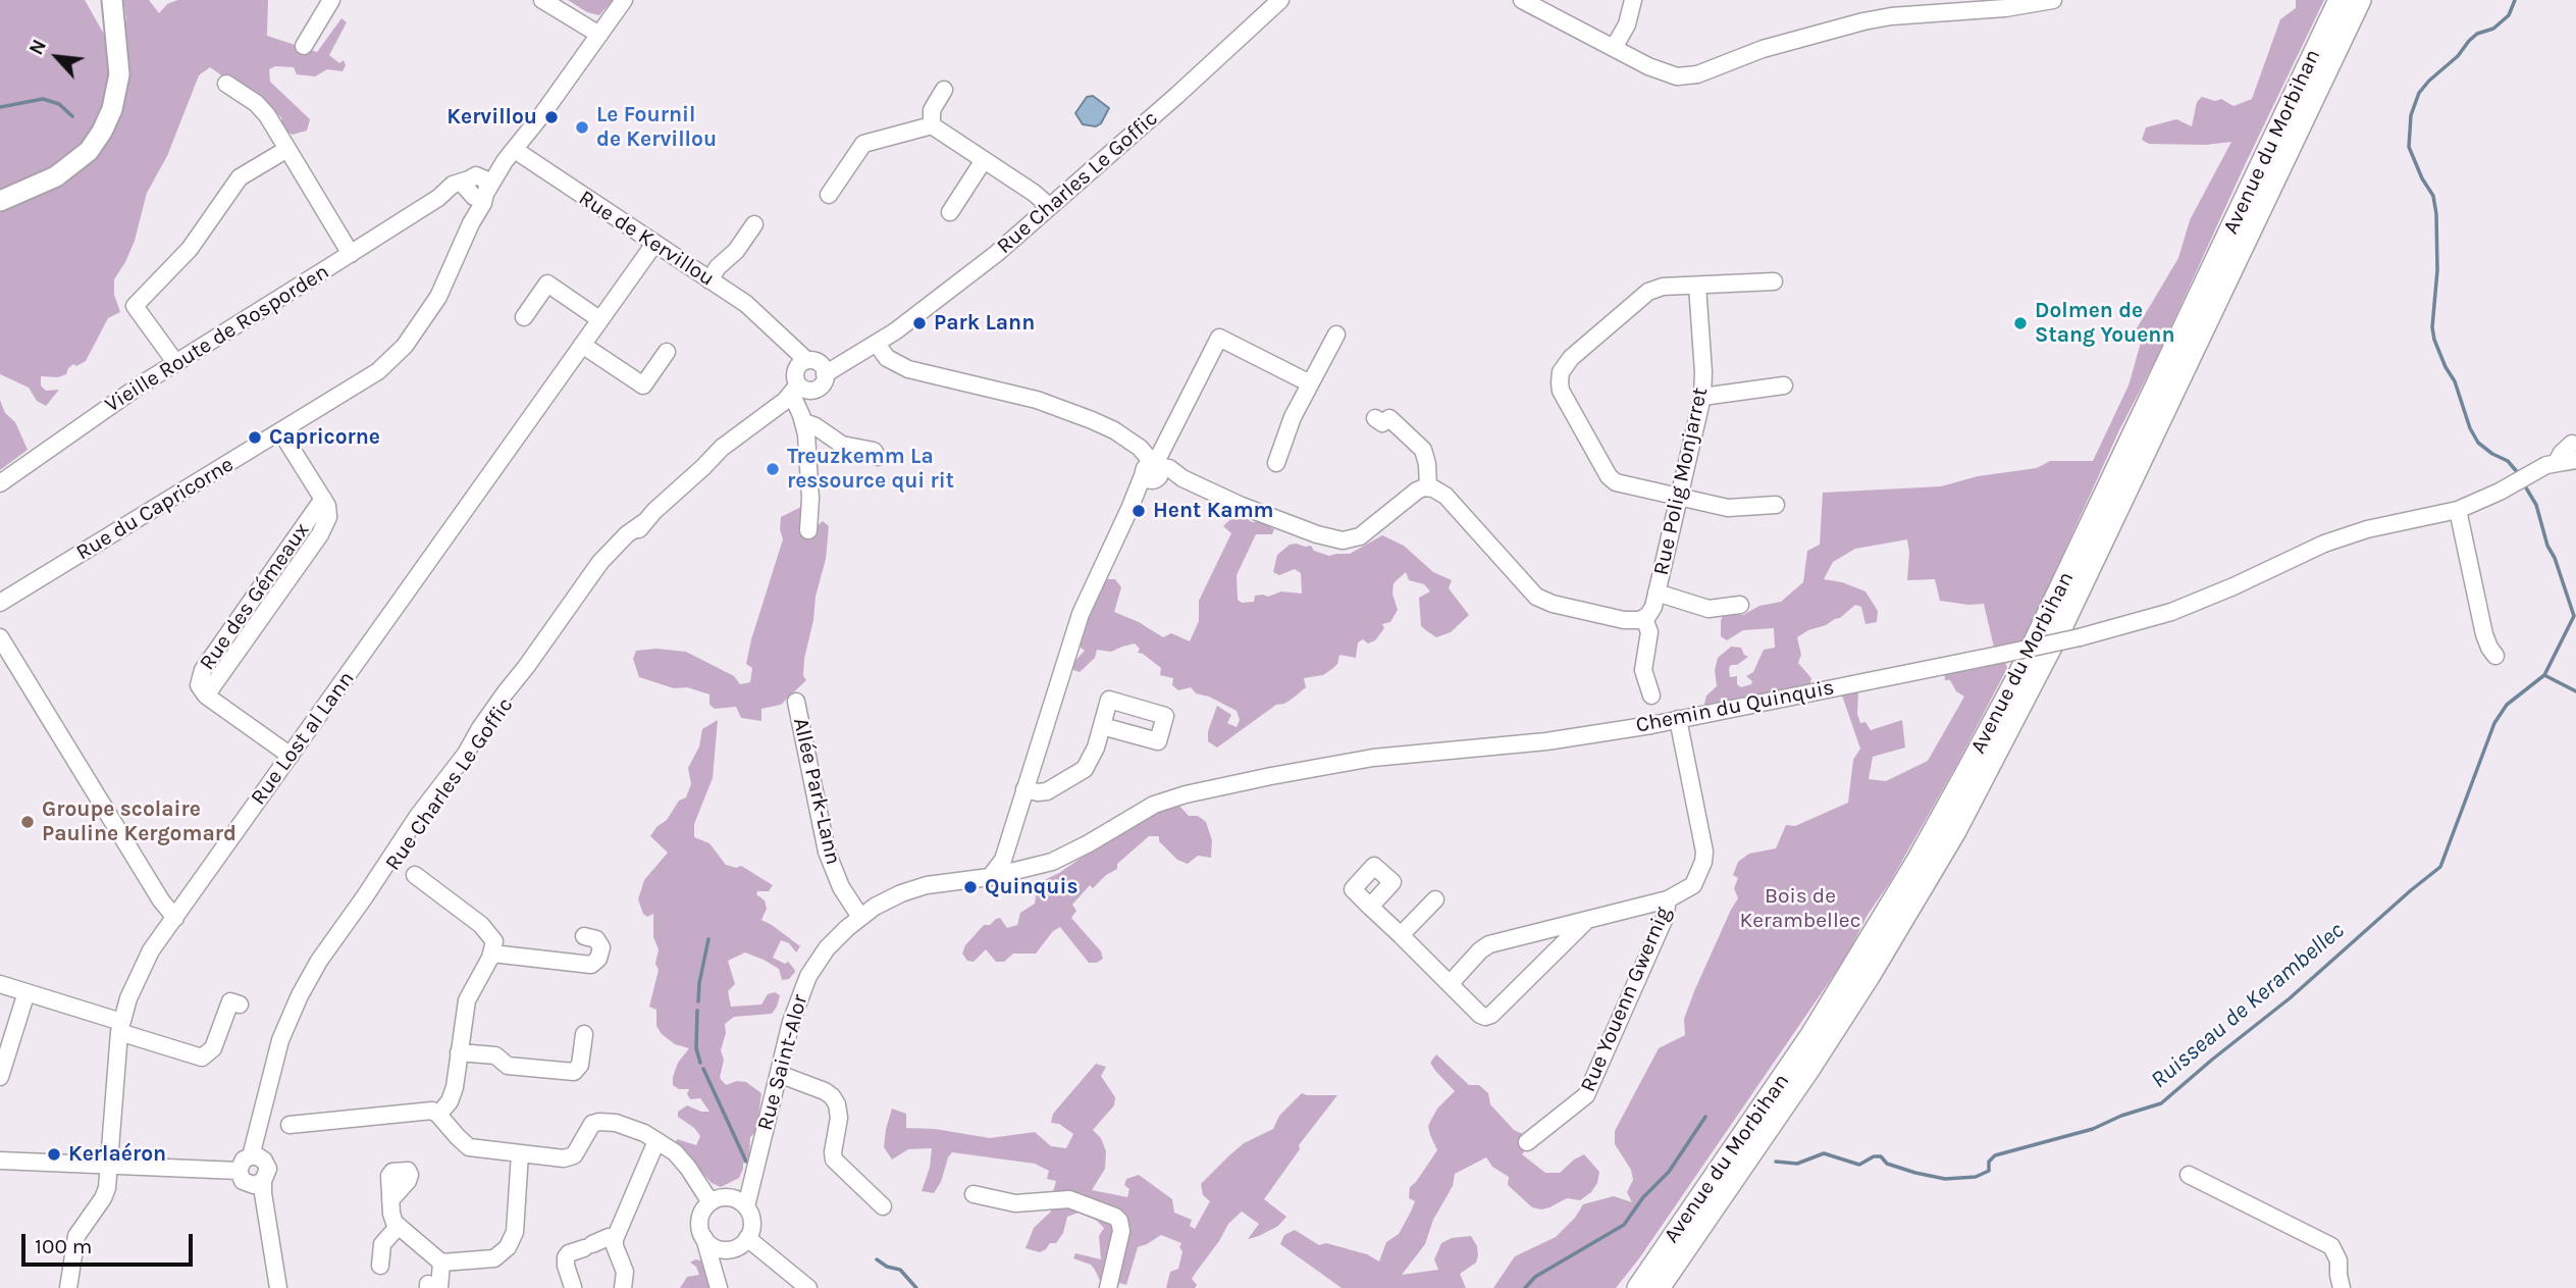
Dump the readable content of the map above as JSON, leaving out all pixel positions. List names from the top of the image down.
{
  "streets": {
    "highway": ["Avenue du Morbihan"],
    "street": [
      "Rue Charles Le Goffic",
      "Rue de Kervillou",
      "Vieille Route de Rosporden",
      "Rue Polig Monjarret",
      "Rue du Capricorne",
      "Rue des Gémeaux",
      "Chemin du Quinquis",
      "Rue Lost al Lann",
      "Allée Park-Lann",
      "Rue Youenn Gwernig",
      "Rue Saint-Alor"
    ]
  },
  "crossings": [
    ["Rue Charles Le Goffic", "Rue de Kervillou"],
    ["Rue de Kervillou", "Vieille Route de Rosporden"],
    ["Rue de Kervillou", "Rue Lost al Lann"],
    ["Vieille Route de Rosporden", "Rue du Capricorne"],
    ["Rue du Capricorne", "Rue des Gémeaux"],
    ["Rue des Gémeaux", "Rue Lost al Lann"],
    ["Chemin du Quinquis", "Rue Youenn Gwernig"],
    ["Chemin du Quinquis", "Rue Saint-Alor"],
    ["Allée Park-Lann", "Rue Saint-Alor"]
  ],
  "water": ["Ruisseau de Kerambellec"],
  "parks": ["Bois de Kerambellec"],
  "places": [
    "Kervillou",
    "Le Fournil de Kervillou",
    "Park Lann",
    "Dolmen de Stang Youenn",
    "Capricorne",
    "Treuzkemm La ressource qui rit",
    "Hent Kamm",
    "Groupe scolaire Pauline Kergomard",
    "Quinquis",
    "Kerlaéron"
  ],
  "scale_bar": "100 m",
  "north": "top left"
}
